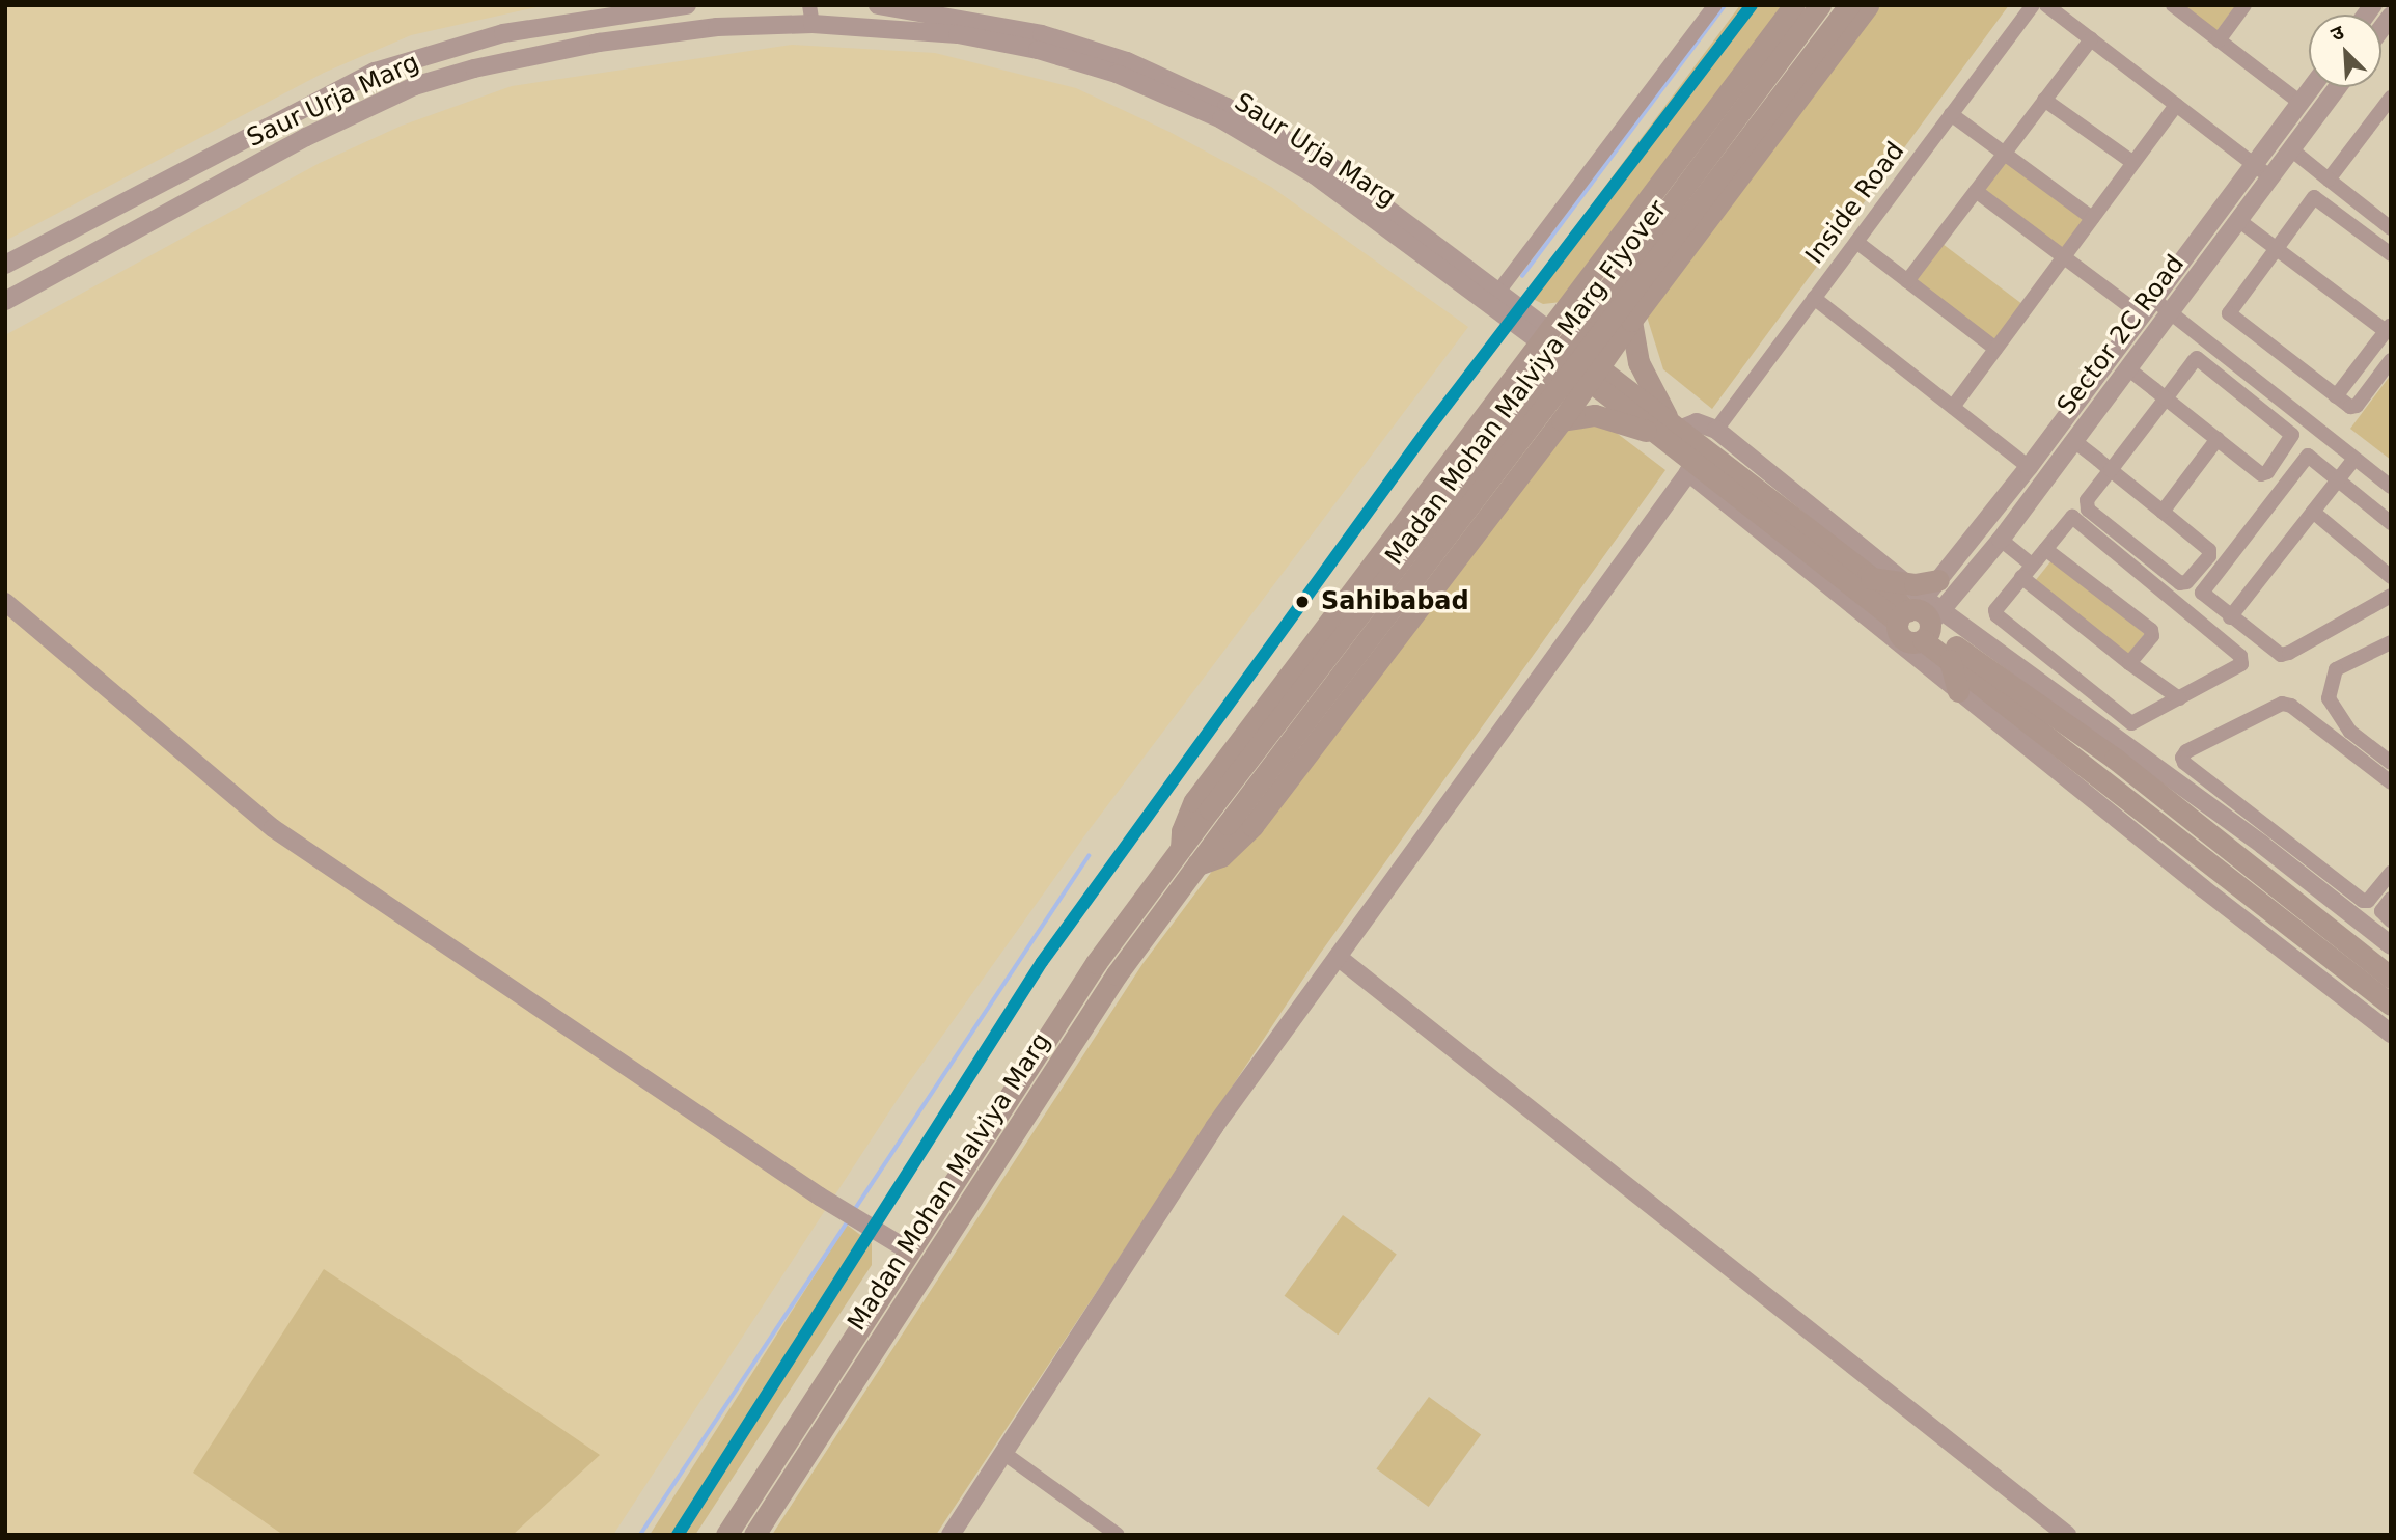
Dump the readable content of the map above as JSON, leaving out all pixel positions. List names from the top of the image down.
{
  "streets": {
    "main road": ["Madan Mohan Malviya Marg Flyover", "Madan Mohan Malviya Marg"],
    "street": ["Saur Urja Marg", "Inside Road", "Sector 2C Road"]
  },
  "crossings": [
    ["Madan Mohan Malviya Marg Flyover", "Madan Mohan Malviya Marg"]
  ],
  "places": ["Sahibabad"],
  "north": "top left"
}
